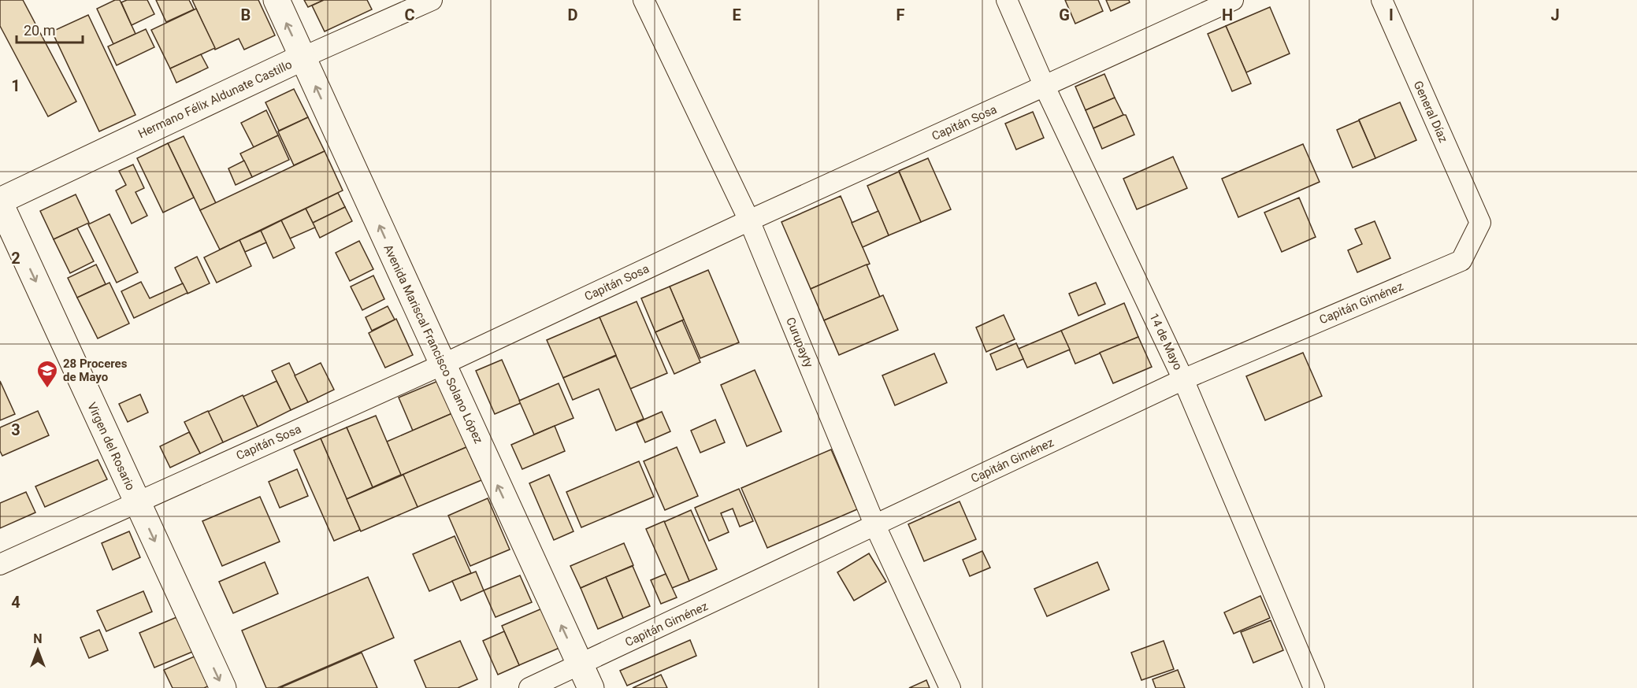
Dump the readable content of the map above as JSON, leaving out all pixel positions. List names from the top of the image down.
{
  "streets": {
    "main road": ["Hermano Félix Aldunate Castillo", "Avenida Mariscal Francisco Solano López", "Virgen del Rosario"],
    "street": [
      "General Díaz",
      "Capitán Sosa",
      "Capitán Giménez",
      "14 de Mayo",
      "Curupayty"
    ]
  },
  "crossings": [
    ["Hermano Félix Aldunate Castillo", "Avenida Mariscal Francisco Solano López"],
    ["Hermano Félix Aldunate Castillo", "Virgen del Rosario"],
    ["General Díaz", "Capitán Giménez"],
    ["Capitán Sosa", "14 de Mayo"],
    ["Capitán Sosa", "Curupayty"],
    ["Capitán Sosa", "Avenida Mariscal Francisco Solano López"],
    ["Capitán Sosa", "Virgen del Rosario"],
    ["Capitán Giménez", "14 de Mayo"],
    ["Capitán Giménez", "Curupayty"],
    ["Capitán Giménez", "Avenida Mariscal Francisco Solano López"]
  ],
  "one_way": ["Avenida Mariscal Francisco Solano López", "Virgen del Rosario"],
  "places": {
    "school or university": ["28 Proceres de Mayo"]
  },
  "scale_bar": "20 m",
  "north": "top",
  "grid": {
    "columns": [
      "B",
      "C",
      "D",
      "E",
      "F",
      "G",
      "H",
      "I",
      "J"
    ],
    "rows": [
      "1",
      "2",
      "3",
      "4"
    ]
  }
}
